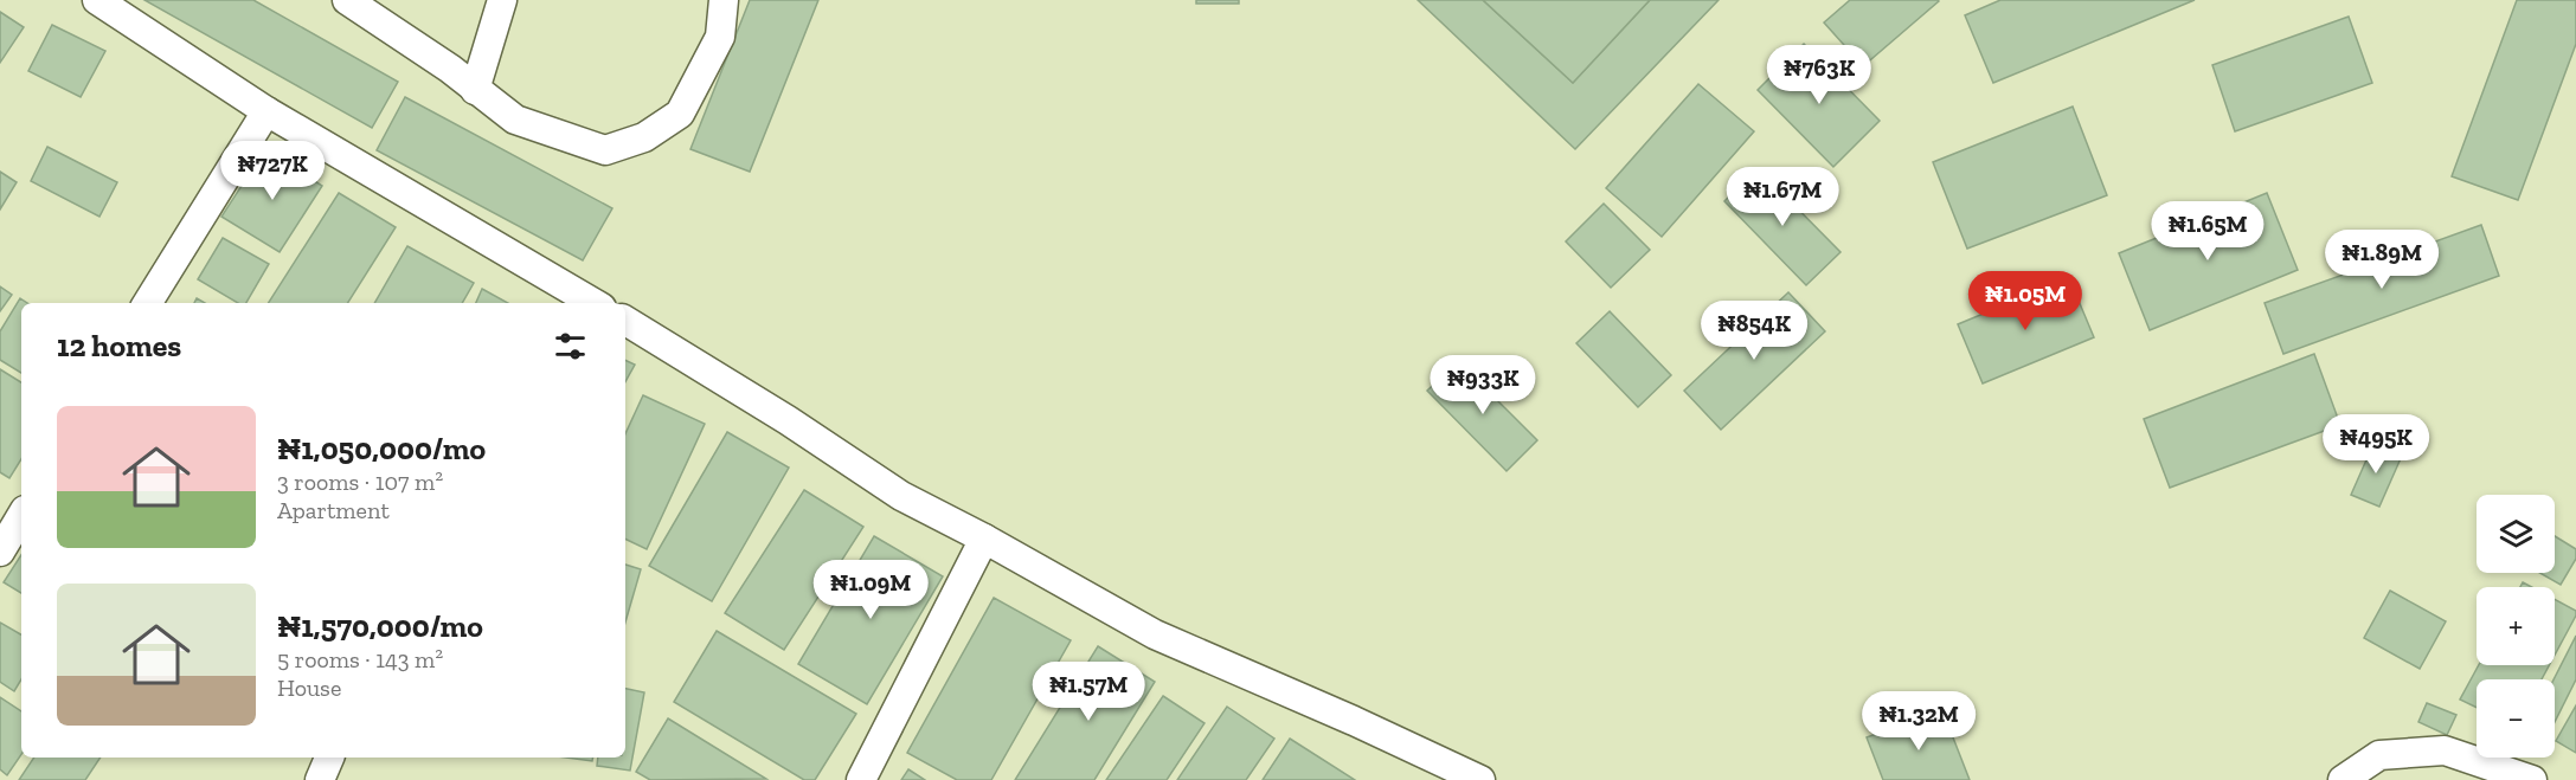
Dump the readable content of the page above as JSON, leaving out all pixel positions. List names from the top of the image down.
{
  "page": {
    "price": [
      "₦763K",
      "₦727K",
      "₦1.67M",
      "₦1.65M",
      "₦1.89M",
      "₦1.05M",
      "₦854K",
      "₦933K",
      "₦495K",
      "₦1.09M",
      "₦1.57M",
      "₦1.32M"
    ],
    "heading": "12 homes",
    "list": [
      {
        "name": "₦1,050,000/mo",
        "note": "3 rooms · 107 m² · Apartment"
      },
      {
        "name": "₦1,570,000/mo",
        "note": "5 rooms · 143 m² · House"
      }
    ],
    "map_buttons": ["+", "−"]
  }
}
